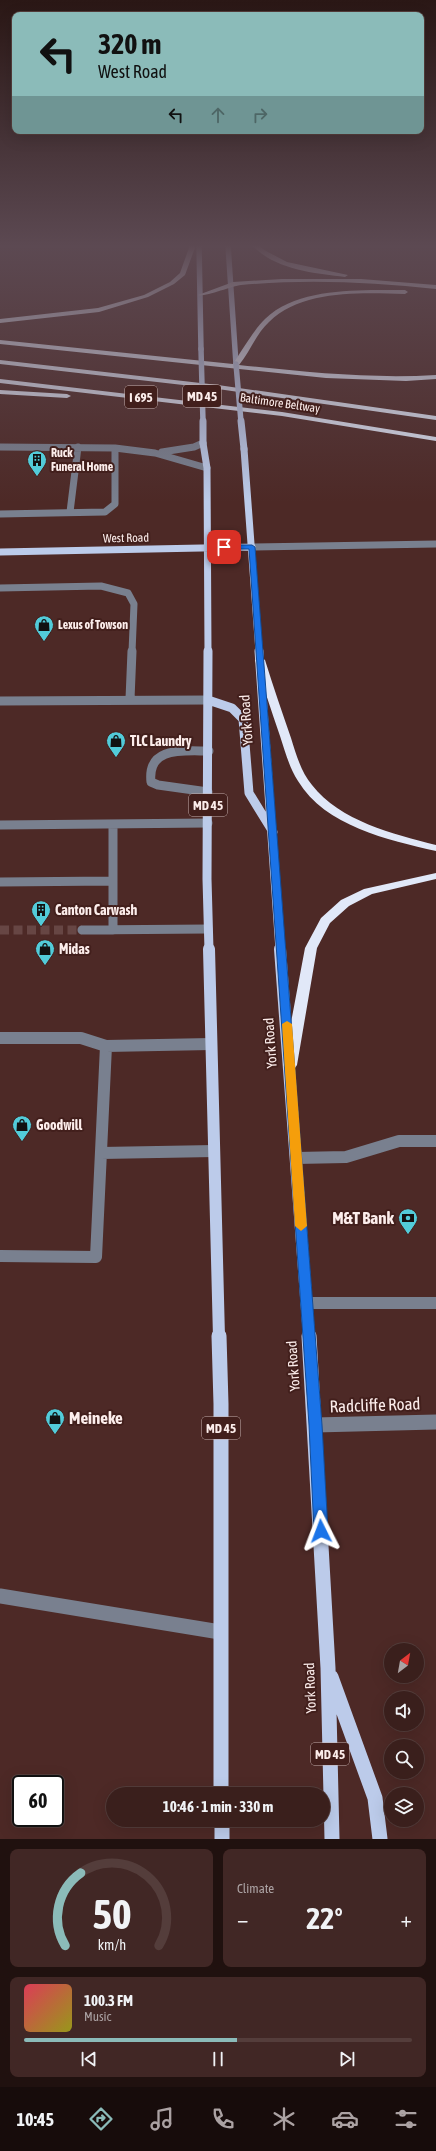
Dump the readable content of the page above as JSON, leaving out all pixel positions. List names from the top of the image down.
{
  "streets": {
    "highway": ["I 695", "Baltimore Beltway"],
    "main road": ["MD 45", "West Road", "York Road"],
    "street": ["Radcliffe Road"]
  },
  "crossings": [
    ["MD 45", "West Road"],
    ["West Road", "York Road"],
    ["York Road", "Radcliffe Road"]
  ],
  "places": {
    "building": ["Ruck Funeral Home", "Canton Carwash"],
    "shop": [
      "Lexus of Towson",
      "TLC Laundry",
      "Midas",
      "Goodwill",
      "Meineke"
    ],
    "bank": ["M&T Bank"]
  },
  "north": "top right",
  "page": {
    "turn": ["320 m", "West Road"],
    "limit": "60",
    "trip": "10:46 · 1 min · 330 m",
    "tile": "Climate",
    "heat": ["−", "22°", "+"],
    "song": ["100.3 FM", "Music"],
    "tabs": "10:45",
    "gauge": ["50", "km/h"]
  }
}
